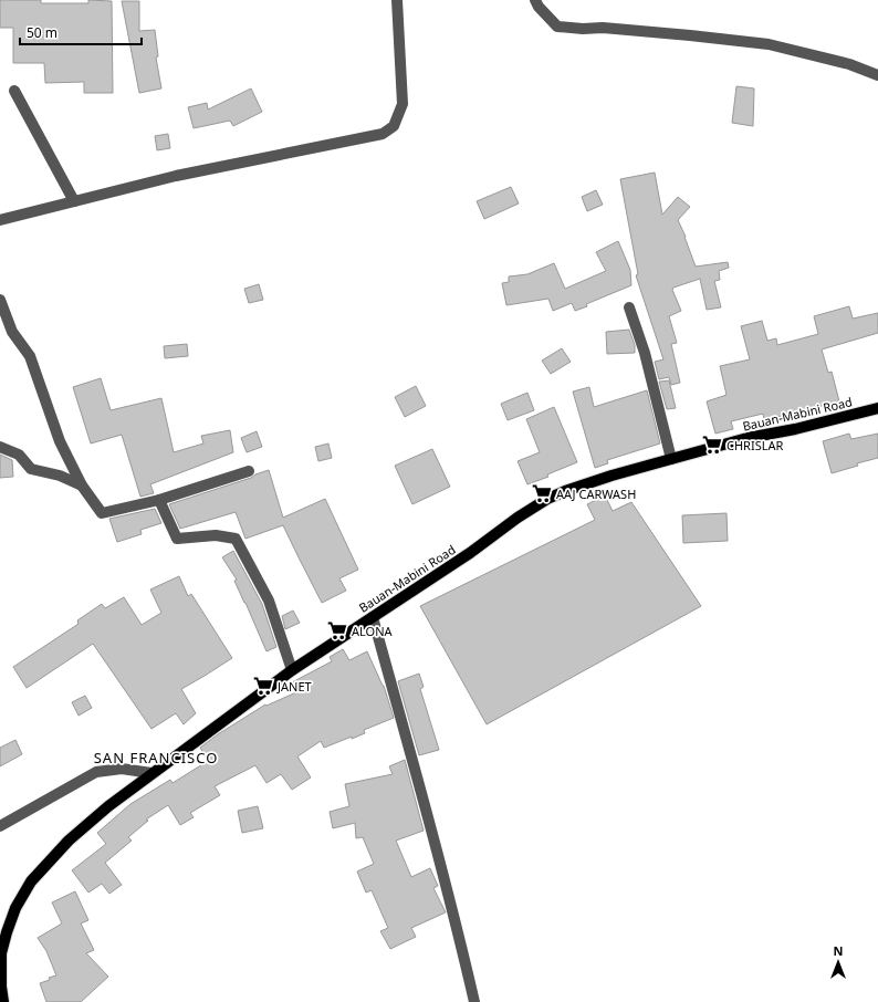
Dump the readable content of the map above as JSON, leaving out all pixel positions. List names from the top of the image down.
{
  "streets": {
    "main road": ["Bauan-Mabini Road"]
  },
  "districts": ["SAN FRANCISCO"],
  "places": {
    "supermarket": [
      "CHRISLAR",
      "AAJ CARWASH",
      "ALONA",
      "JANET"
    ]
  },
  "scale_bar": "50 m",
  "north": "top"
}
